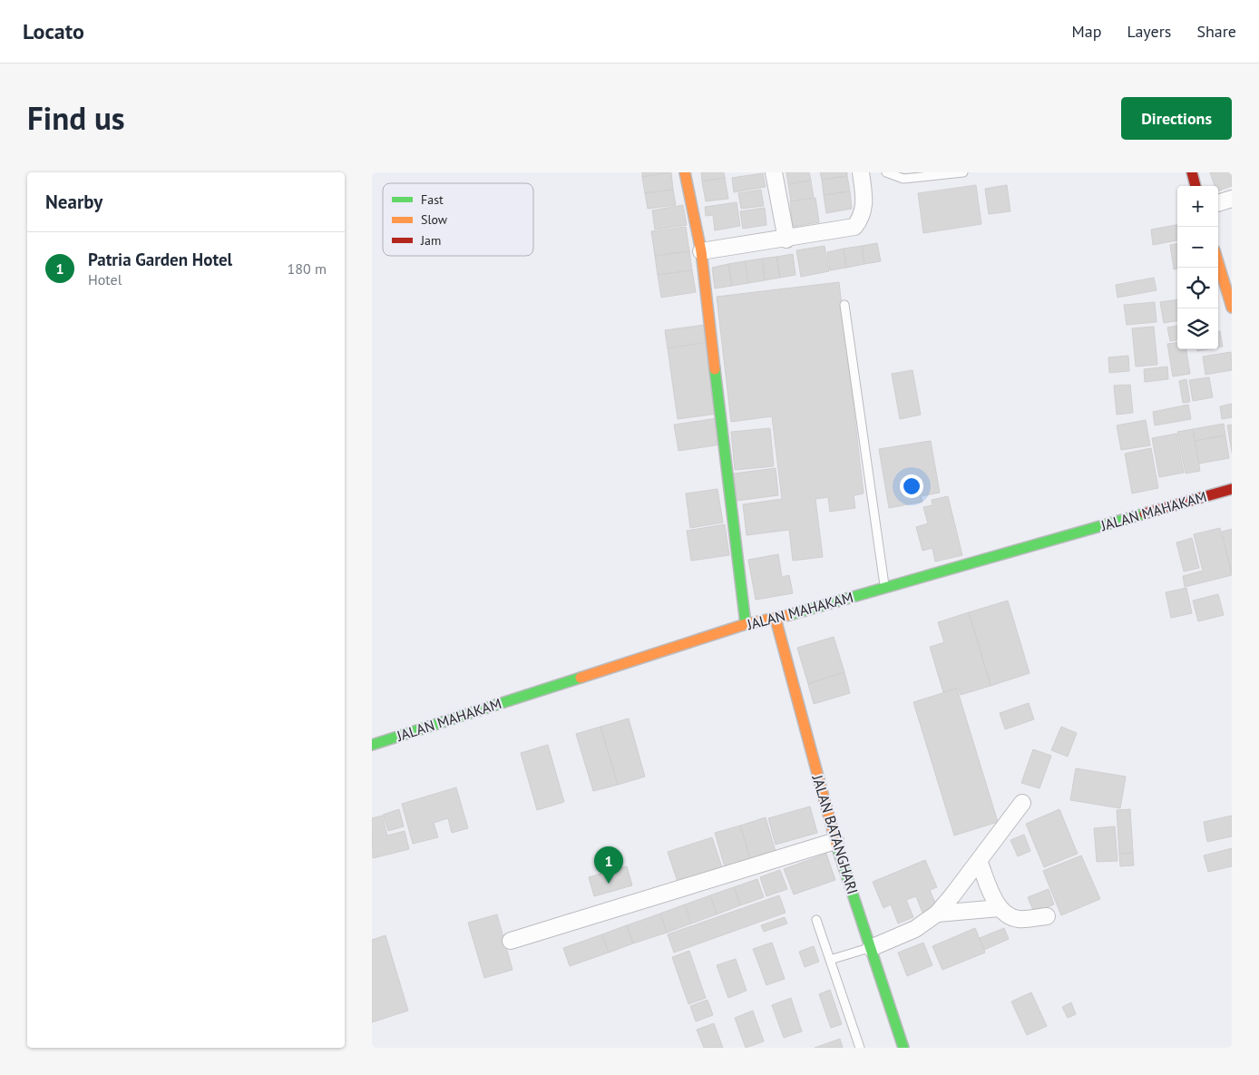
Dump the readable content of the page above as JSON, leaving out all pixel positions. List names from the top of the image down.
{
  "streets": {
    "street": ["JALAN MAHAKAM", "JALAN BATANGHARI"]
  },
  "crossings": [
    ["JALAN MAHAKAM", "JALAN BATANGHARI"]
  ],
  "legend": ["Fast", "Slow", "Jam"],
  "page": {
    "header": "Locato",
    "nav": ["Map", "Layers", "Share"],
    "title": "Find us",
    "buttons": "Directions",
    "heading": "Nearby",
    "map_buttons": ["+", "−"],
    "list": [
      {
        "mark": "1",
        "name": "Patria Garden Hotel",
        "note": "Hotel",
        "value": "180 m"
      }
    ],
    "pins": "1"
  }
}
